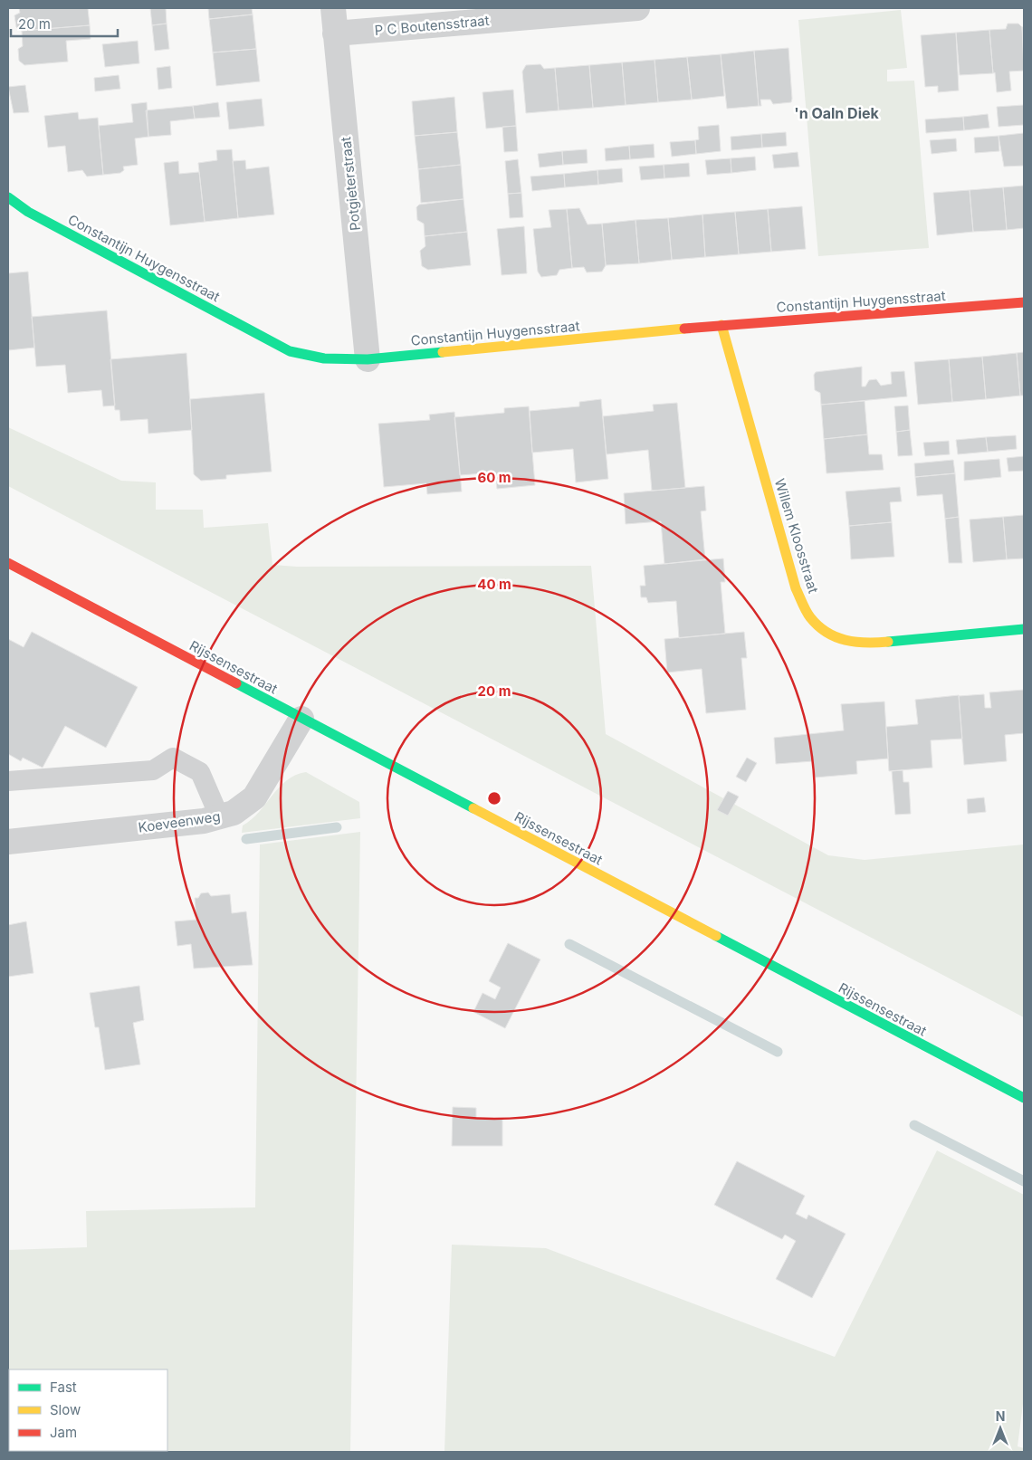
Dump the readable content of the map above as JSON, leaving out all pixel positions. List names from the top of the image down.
{
  "streets": {
    "street": [
      "P C Boutensstraat",
      "Potgieterstraat",
      "Constantijn Huygensstraat",
      "Willem Kloosstraat",
      "Rijssensestraat",
      "Koeveenweg"
    ]
  },
  "crossings": [
    ["P C Boutensstraat", "Potgieterstraat"],
    ["Potgieterstraat", "Constantijn Huygensstraat"],
    ["Constantijn Huygensstraat", "Willem Kloosstraat"],
    ["Rijssensestraat", "Koeveenweg"]
  ],
  "districts": ["'n Oaln Diek"],
  "legend": ["Fast", "Slow", "Jam"],
  "scale_bar": "20 m",
  "north": "top",
  "rings": ["60 m", "40 m", "20 m"]
}
